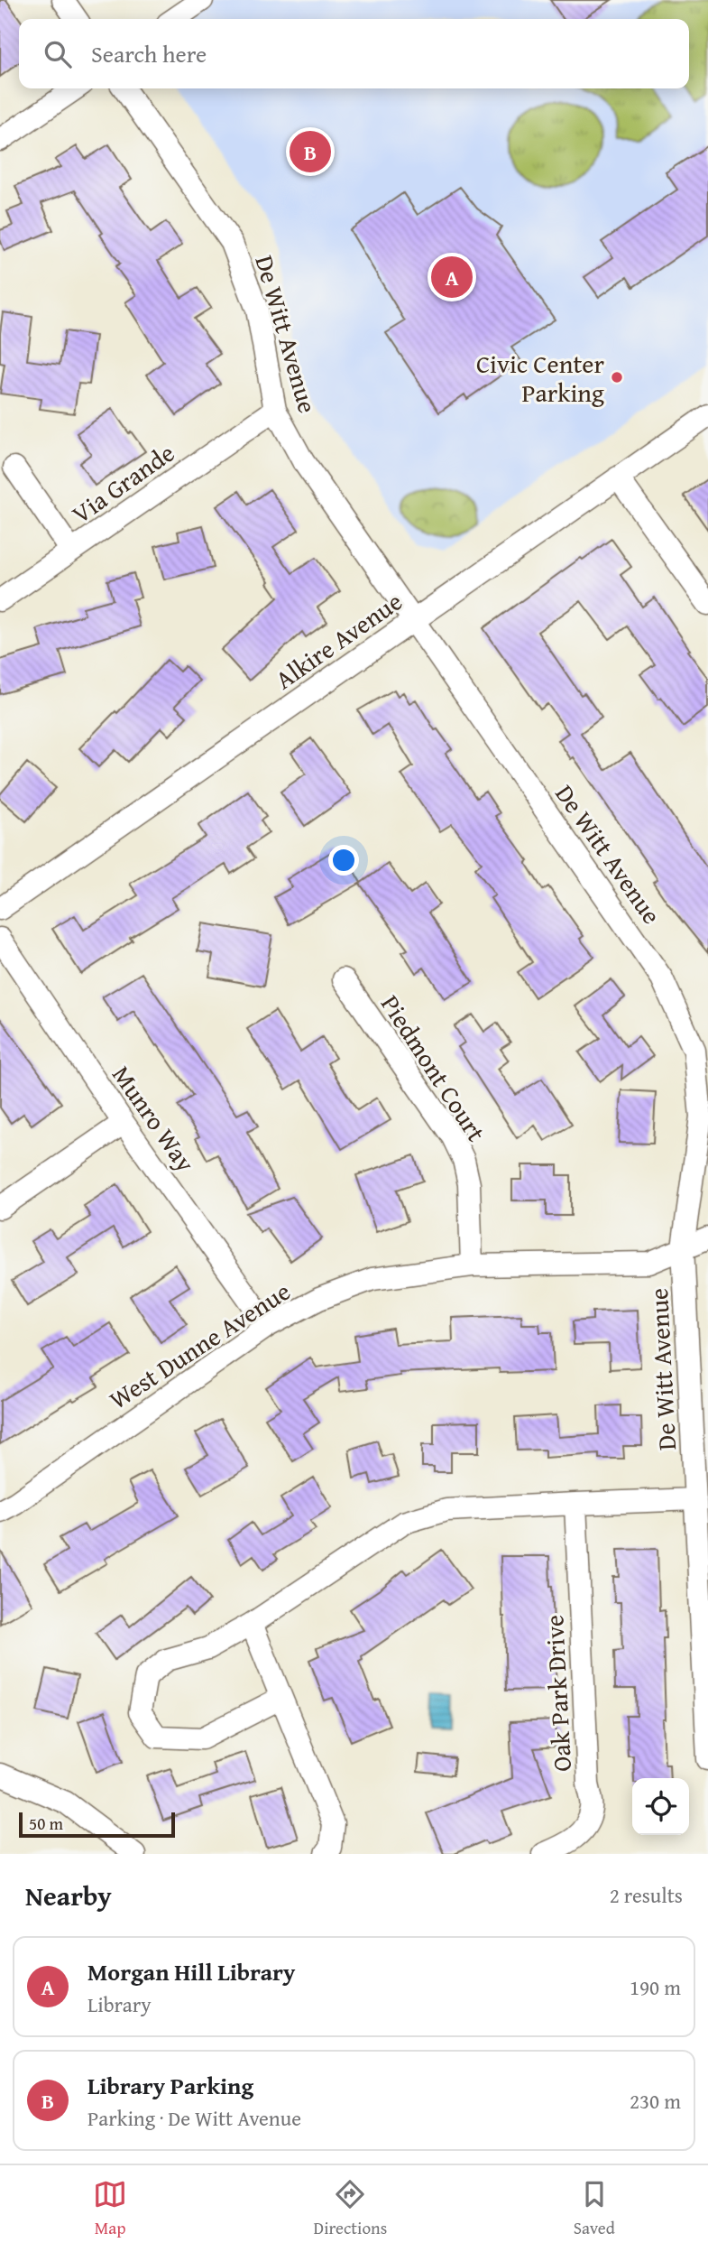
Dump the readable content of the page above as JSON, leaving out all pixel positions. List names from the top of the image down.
{
  "streets": {
    "street": [
      "De Witt Avenue",
      "Via Grande",
      "Alkire Avenue",
      "Piedmont Court",
      "Munro Way",
      "West Dunne Avenue",
      "Oak Park Drive"
    ]
  },
  "crossings": [
    ["De Witt Avenue", "Via Grande"],
    ["De Witt Avenue", "Alkire Avenue"],
    ["De Witt Avenue", "West Dunne Avenue"],
    ["Piedmont Court", "West Dunne Avenue"],
    ["Munro Way", "West Dunne Avenue"]
  ],
  "places": ["Civic Center Parking"],
  "scale_bar": "50 m",
  "page": {
    "search": "Search here",
    "pins": ["B", "A"],
    "scale": "50 m",
    "heading": ["Nearby", "2 results"],
    "list": [
      {
        "mark": "A",
        "name": "Morgan Hill Library",
        "note": "Library",
        "value": "190 m"
      },
      {
        "mark": "B",
        "name": "Library Parking",
        "note": "Parking · De Witt Avenue",
        "value": "230 m"
      }
    ],
    "nav": ["Map", "Directions", "Saved"]
  }
}
